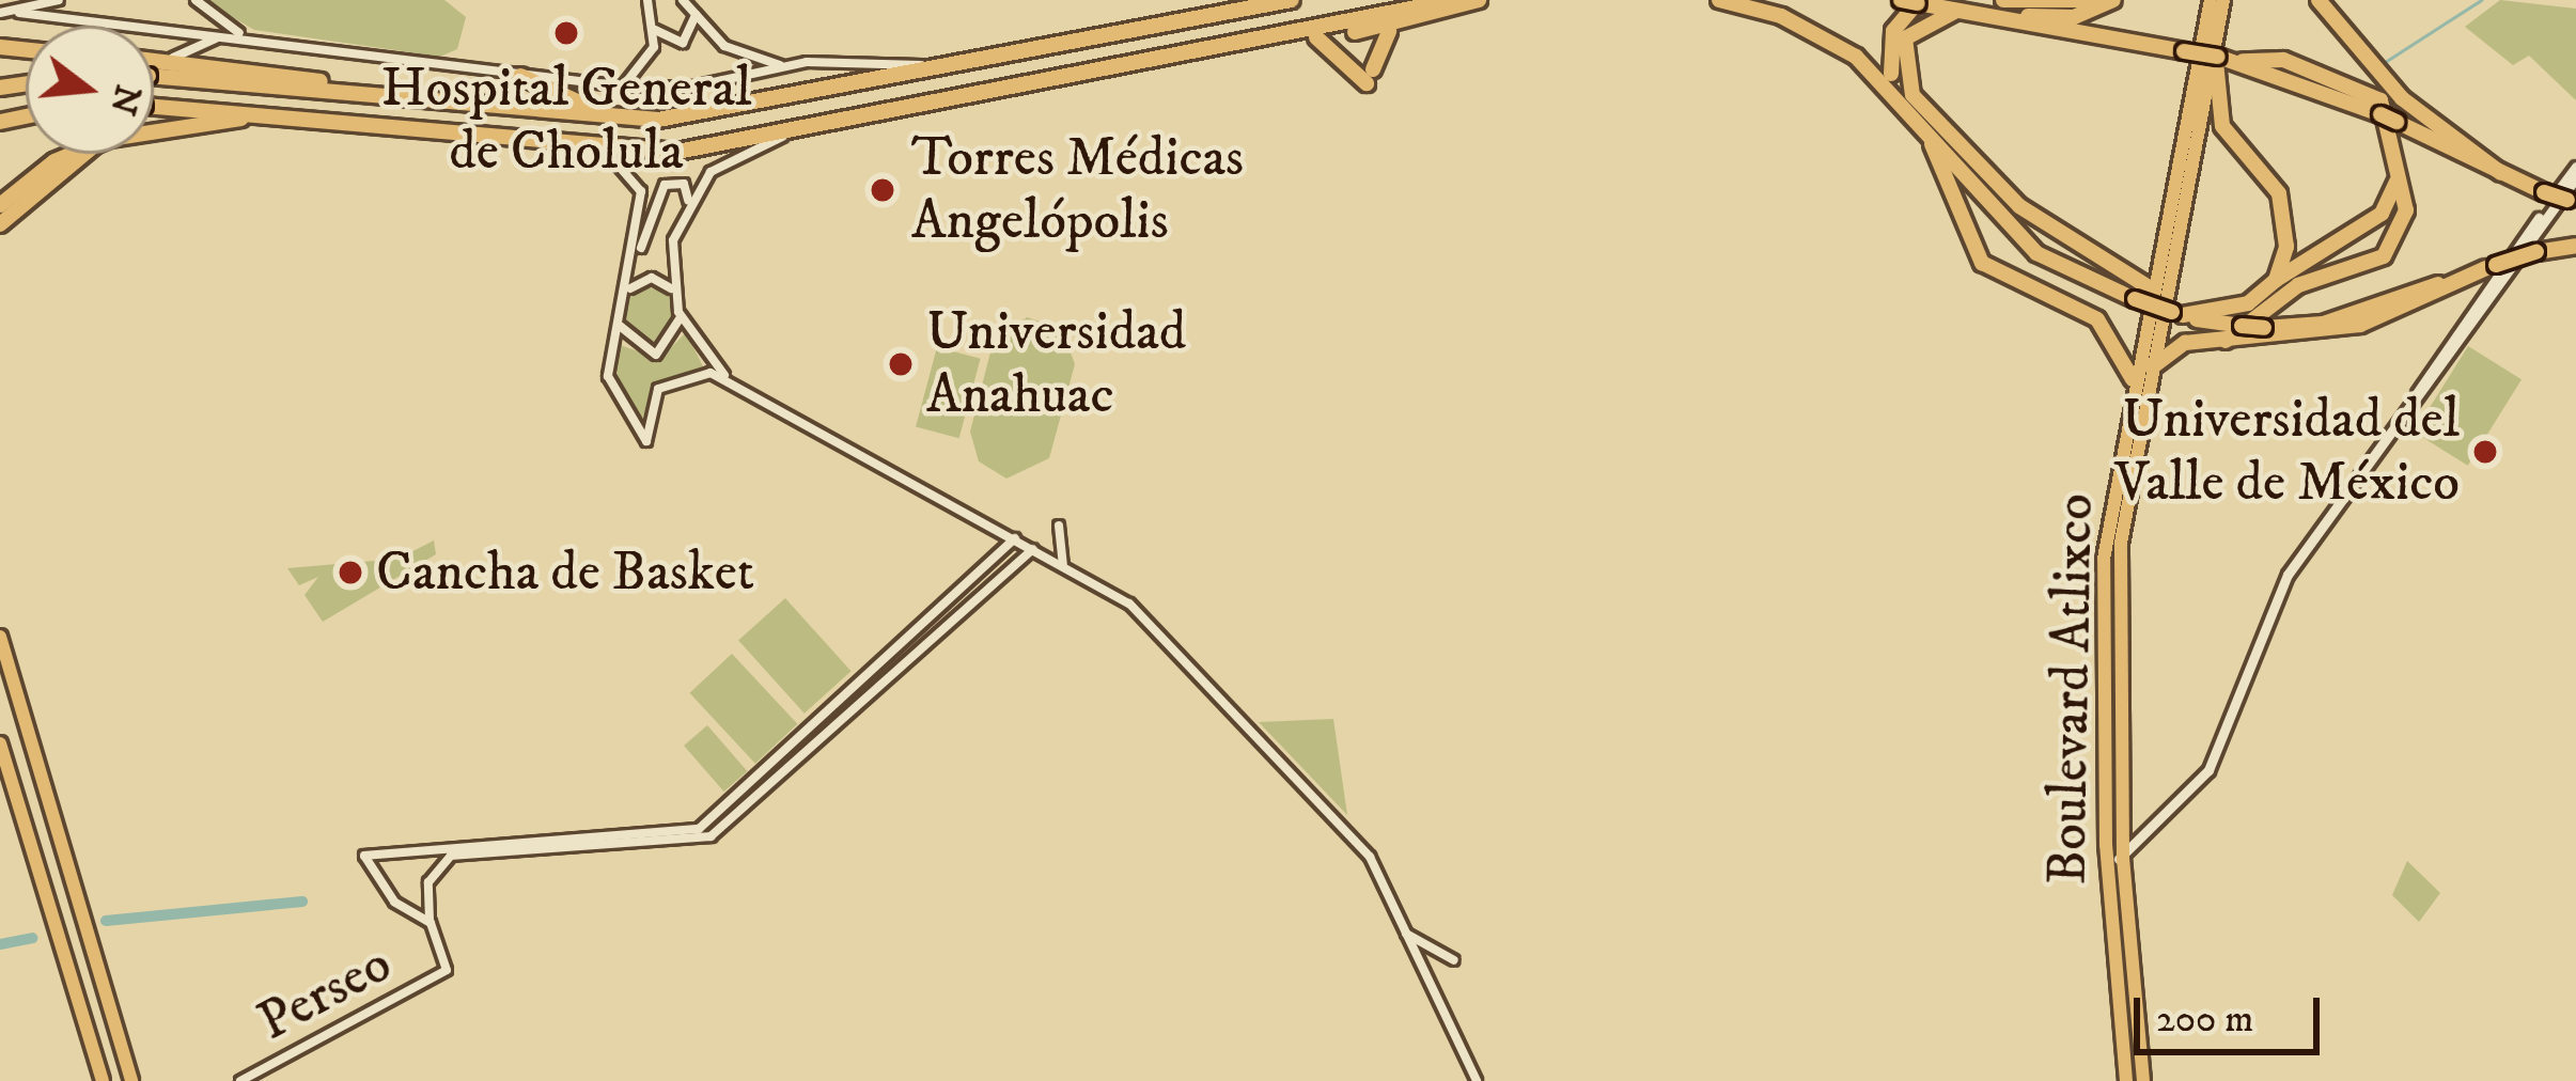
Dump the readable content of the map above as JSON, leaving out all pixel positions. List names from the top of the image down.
{
  "streets": {
    "main road": ["Boulevard Atlixco"],
    "street": ["Perseo"]
  },
  "places": [
    "Hospital General de Cholula",
    "Torres Médicas Angelópolis",
    "Universidad Anahuac",
    "Universidad del Valle de México",
    "Cancha de Basket"
  ],
  "scale_bar": "200 m",
  "north": "right"
}
